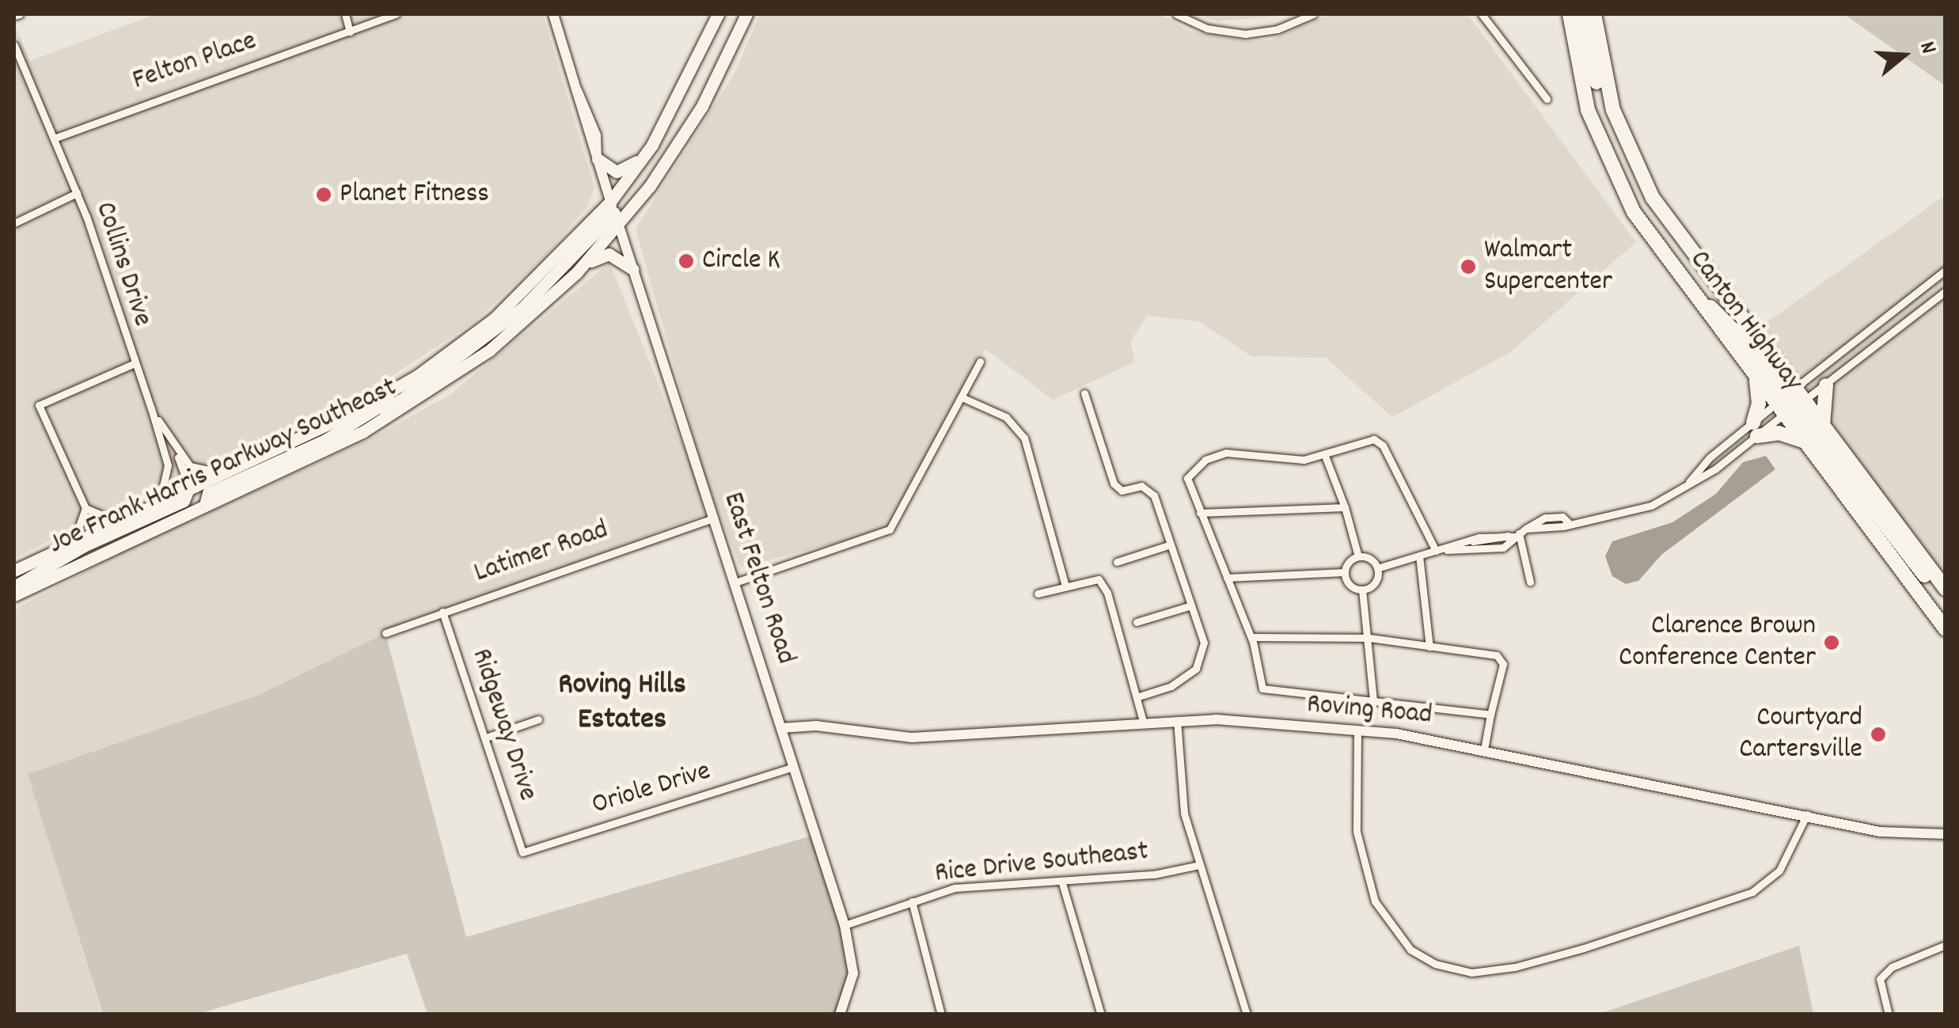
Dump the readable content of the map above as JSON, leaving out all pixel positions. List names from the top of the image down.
{
  "streets": {
    "highway": ["Canton Highway"],
    "main road": ["Joe Frank Harris Parkway Southeast"],
    "street": [
      "Felton Place",
      "Collins Drive",
      "Latimer Road",
      "East Felton Road",
      "Roving Road",
      "Ridgeway Drive",
      "Oriole Drive",
      "Rice Drive Southeast"
    ]
  },
  "crossings": [
    ["Felton Place", "Collins Drive"],
    ["Collins Drive", "Joe Frank Harris Parkway Southeast"],
    ["Joe Frank Harris Parkway Southeast", "East Felton Road"],
    ["Latimer Road", "East Felton Road"],
    ["Latimer Road", "Ridgeway Drive"],
    ["East Felton Road", "Roving Road"],
    ["East Felton Road", "Oriole Drive"],
    ["East Felton Road", "Rice Drive Southeast"],
    ["Ridgeway Drive", "Oriole Drive"]
  ],
  "districts": ["Roving Hills Estates"],
  "places": [
    "Planet Fitness",
    "Circle K",
    "Walmart Supercenter",
    "Clarence Brown Conference Center",
    "Courtyard Cartersville"
  ],
  "north": "right"
}
